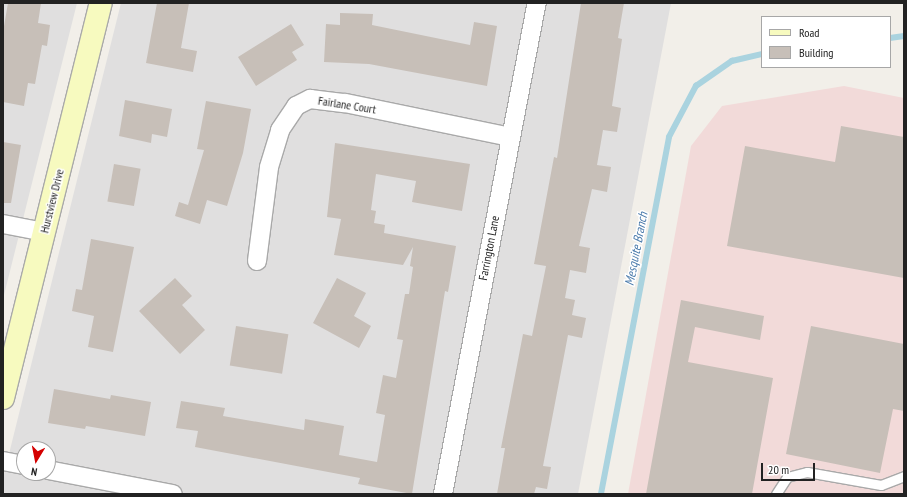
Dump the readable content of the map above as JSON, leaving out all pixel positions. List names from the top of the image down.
{
  "streets": {
    "street": ["Fairlane Court", "Hurstview Drive", "Farrington Lane"]
  },
  "crossings": [
    ["Fairlane Court", "Farrington Lane"]
  ],
  "water": ["Mesquite Branch"],
  "legend": ["Road", "Building"],
  "scale_bar": "20 m",
  "north": "bottom"
}
